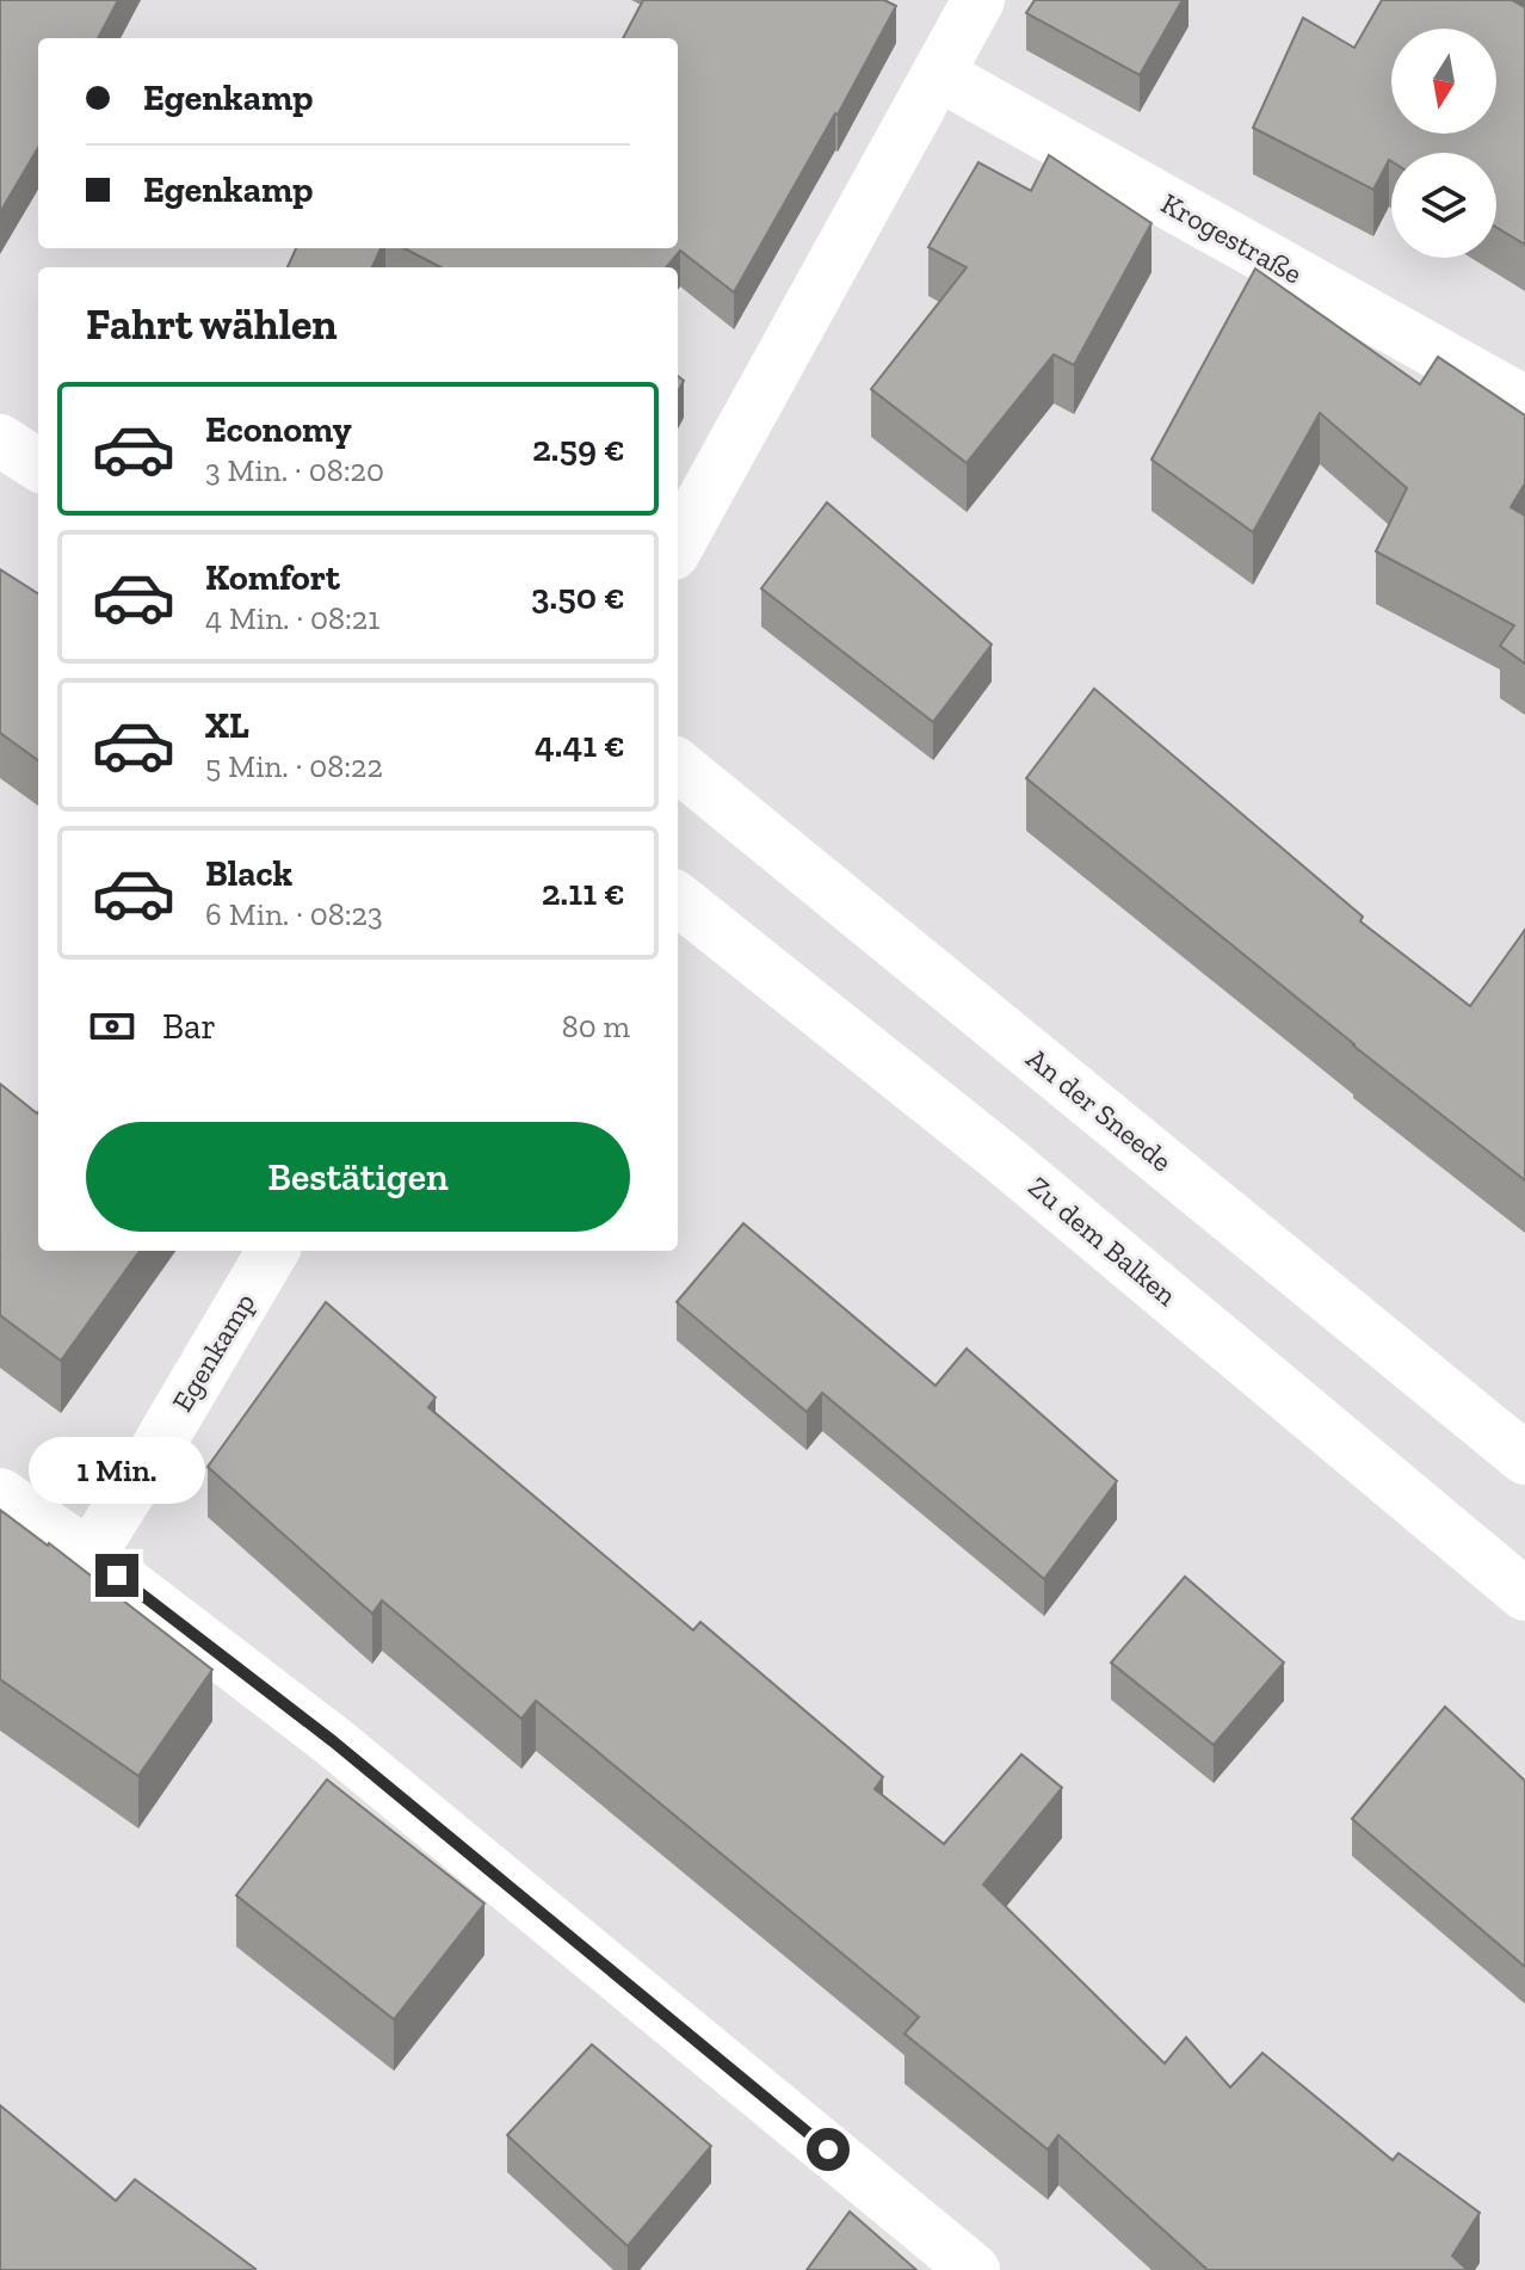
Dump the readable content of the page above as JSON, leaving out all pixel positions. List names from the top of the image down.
{
  "streets": {
    "street": [
      "Krogestraße",
      "An der Sneede",
      "Zu dem Balken",
      "Egenkamp"
    ]
  },
  "north": "bottom",
  "page": {
    "banner": ["Egenkamp", "Egenkamp"],
    "heading": "Fahrt wählen",
    "list": [
      {
        "name": "Economy",
        "note": "3 Min. · 08:20",
        "value": "2.59 €"
      },
      {
        "name": "Komfort",
        "note": "4 Min. · 08:21",
        "value": "3.50 €"
      },
      {
        "name": "XL",
        "note": "5 Min. · 08:22",
        "value": "4.41 €"
      },
      {
        "name": "Black",
        "note": "6 Min. · 08:23",
        "value": "2.11 €"
      }
    ],
    "pay": ["Bar", "80 m"],
    "buttons": "Bestätigen",
    "bubble": "1 Min."
  }
}
